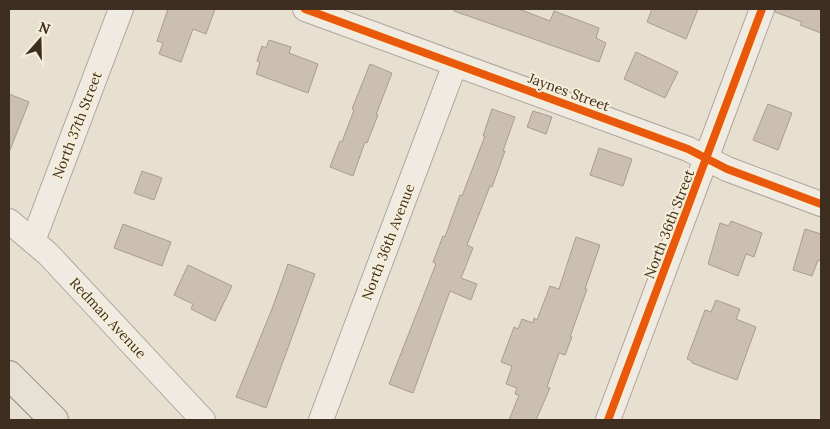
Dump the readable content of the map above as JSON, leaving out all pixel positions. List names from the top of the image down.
{
  "streets": {
    "street": [
      "Jaynes Street",
      "North 37th Street",
      "North 36th Street",
      "North 36th Avenue",
      "Redman Avenue"
    ]
  },
  "crossings": [
    ["Jaynes Street", "North 36th Street"],
    ["Jaynes Street", "North 36th Avenue"],
    ["North 37th Street", "Redman Avenue"]
  ],
  "north": "top"
}
